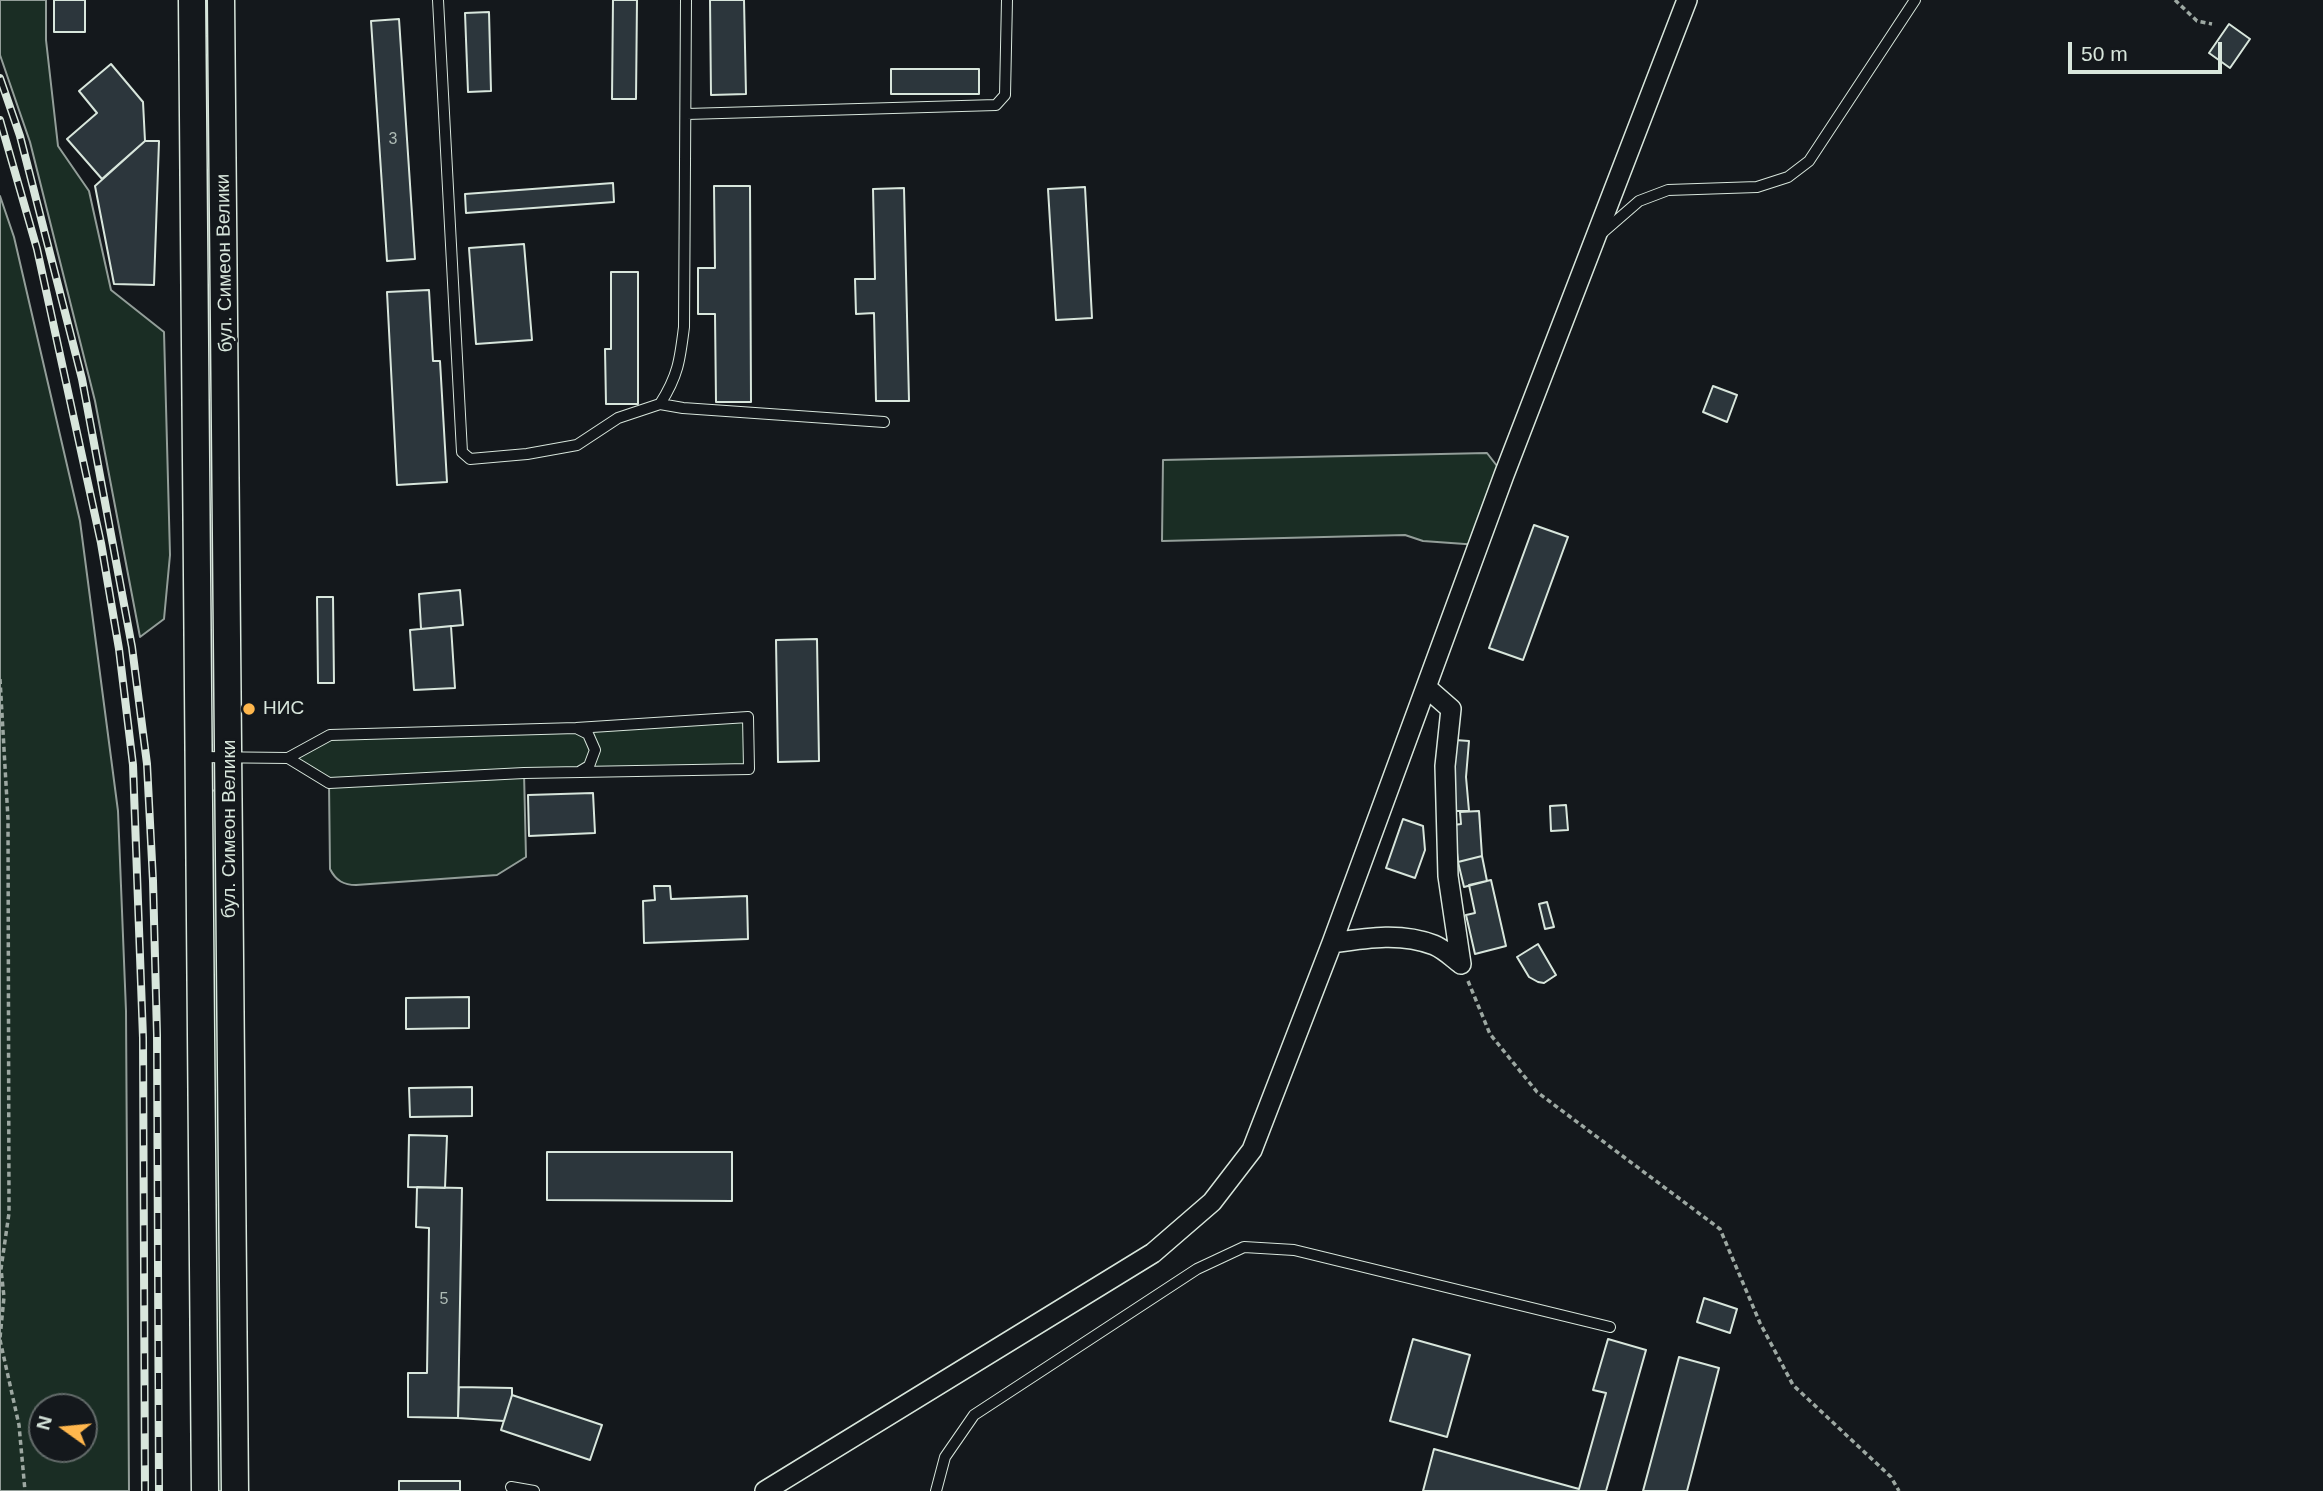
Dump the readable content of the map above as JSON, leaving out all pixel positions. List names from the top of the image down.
{
  "streets": {
    "main road": ["бул. Симеон Велики"]
  },
  "places": ["НИС"],
  "house_numbers": ["3", "5"],
  "scale_bar": "50 m",
  "north": "left"
}
